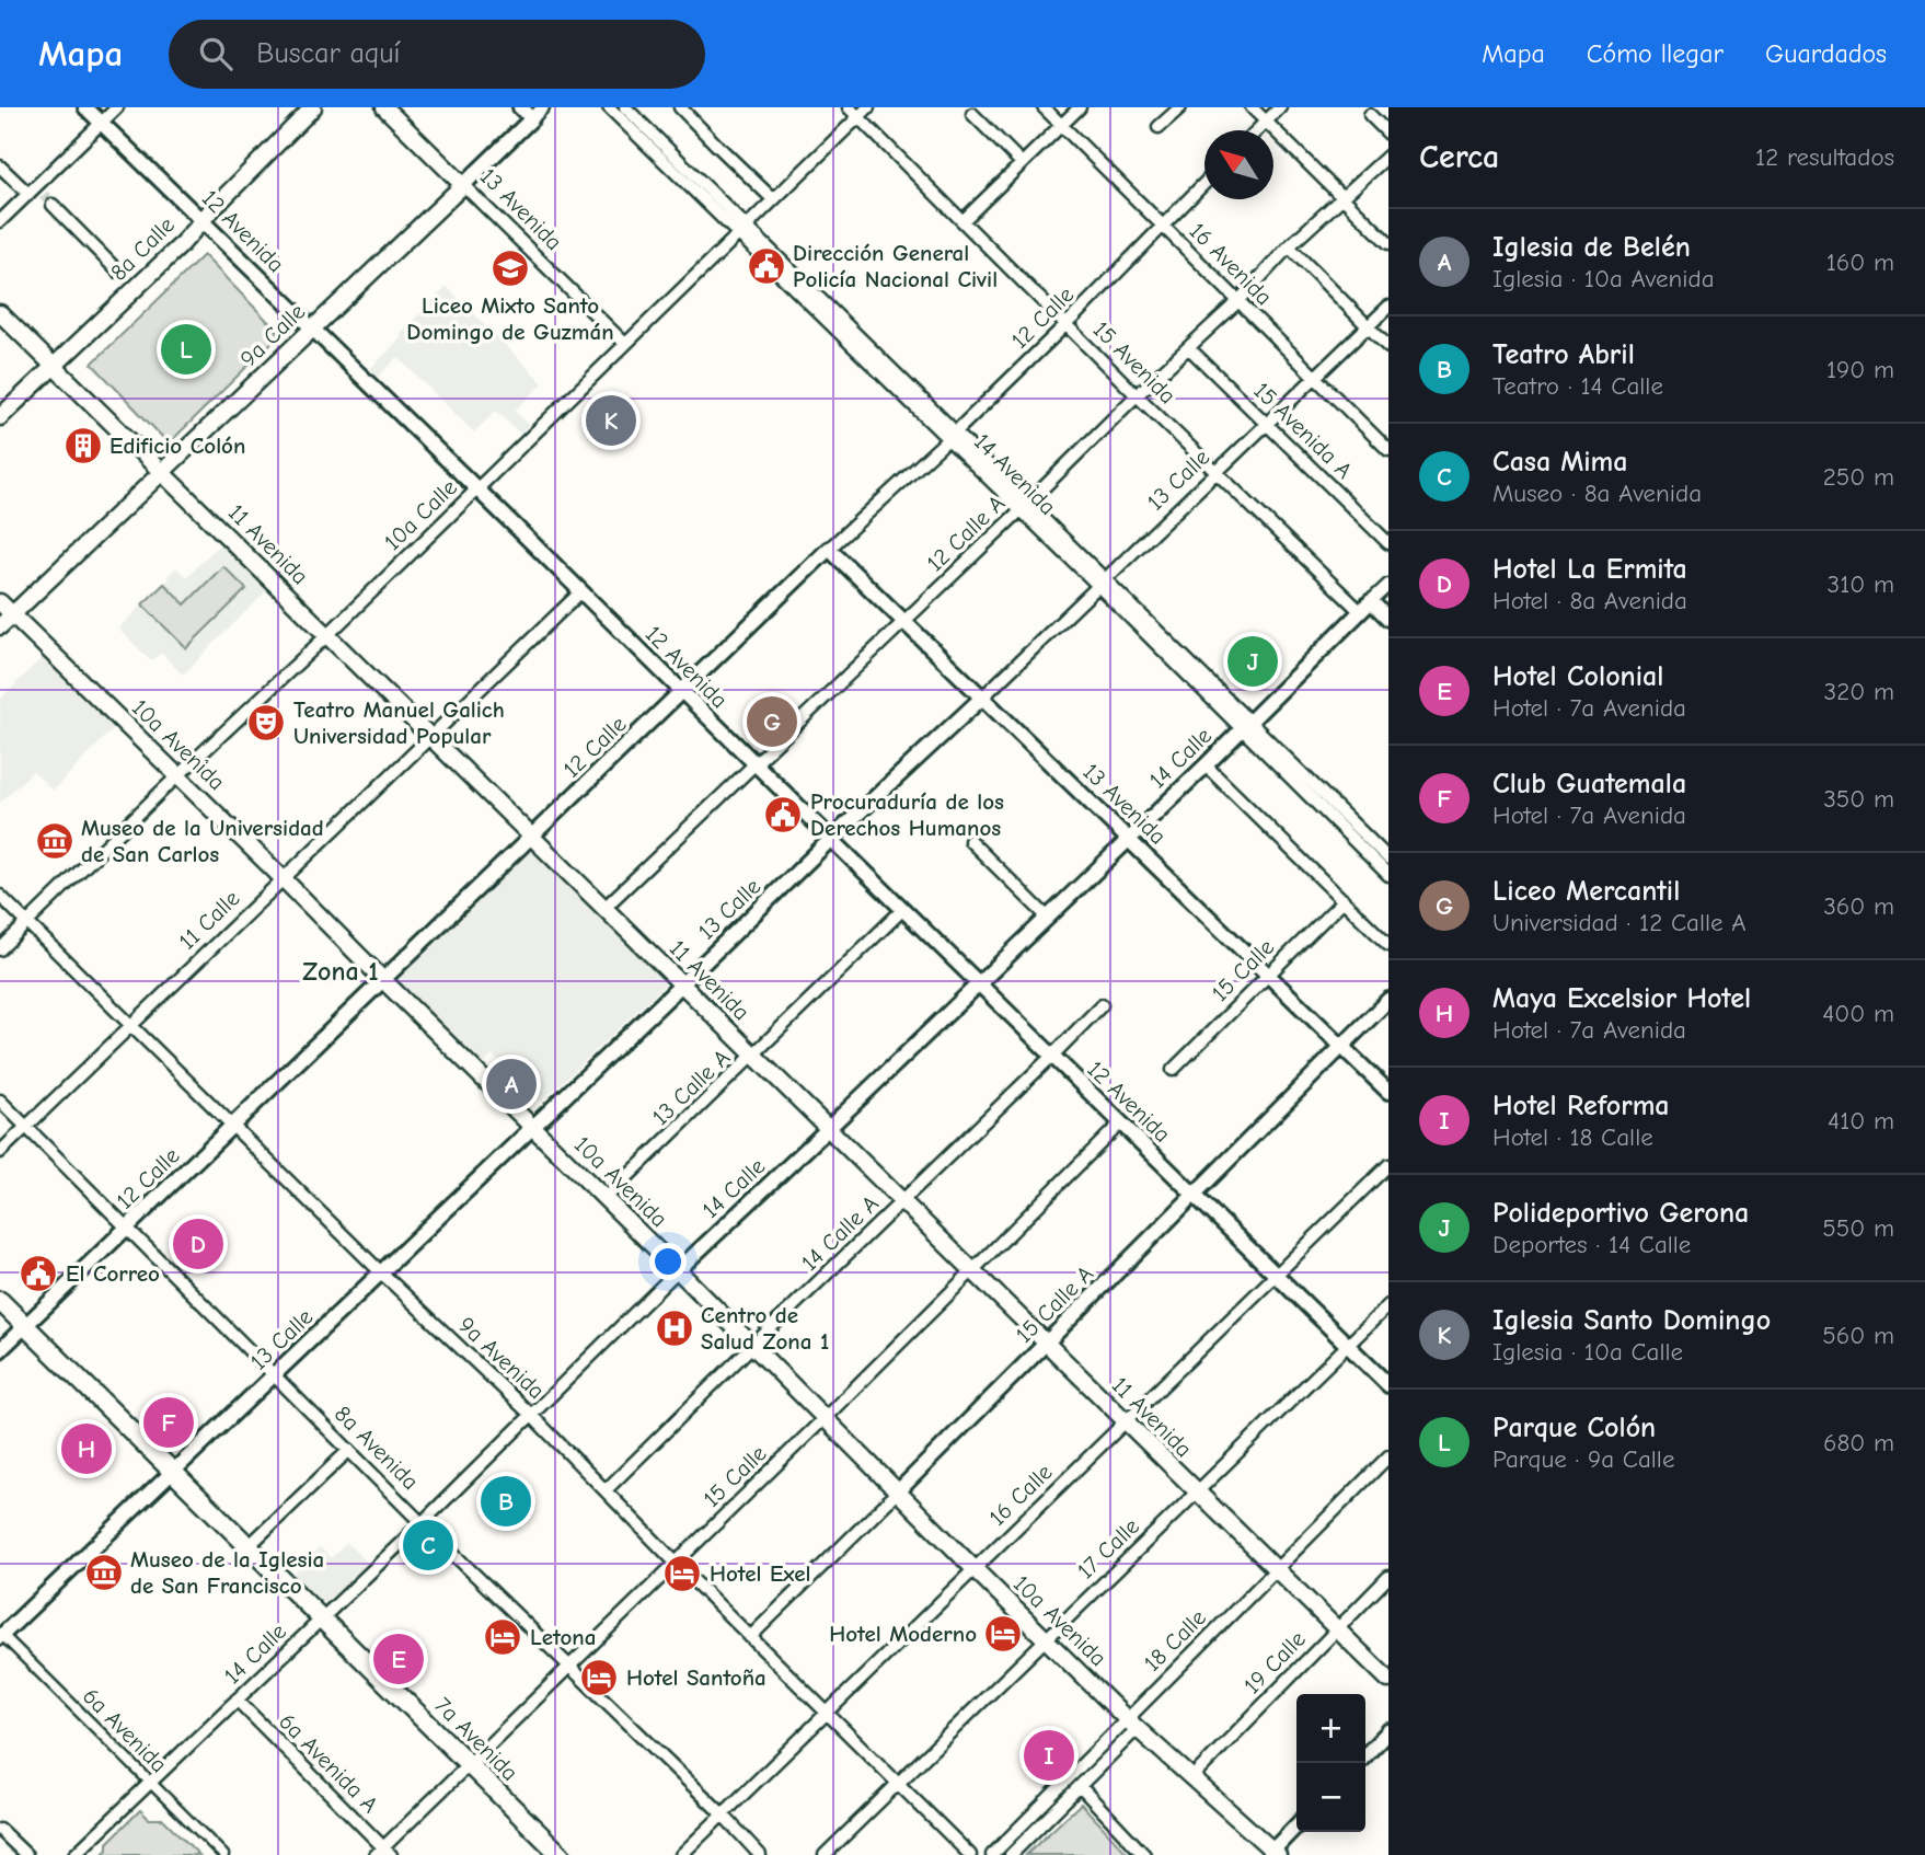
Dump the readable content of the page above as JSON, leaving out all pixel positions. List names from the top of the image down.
{
  "streets": {
    "main road": [
      "13 Avenida",
      "8a Calle",
      "9a Calle",
      "11 Avenida",
      "10a Avenida",
      "7a Avenida"
    ],
    "street": [
      "12 Avenida",
      "16 Avenida",
      "12 Calle",
      "15 Avenida",
      "15 Avenida A",
      "14 Avenida",
      "13 Calle",
      "10a Calle",
      "12 Calle A",
      "14 Calle",
      "11 Calle",
      "15 Calle",
      "13 Calle A",
      "14 Calle A",
      "15 Calle A",
      "9a Avenida",
      "8a Avenida",
      "16 Calle",
      "17 Calle",
      "18 Calle",
      "19 Calle",
      "6a Avenida",
      "6a Avenida A"
    ]
  },
  "crossings": [
    ["13 Avenida", "12 Calle"],
    ["13 Avenida", "9a Calle"],
    ["13 Avenida", "13 Calle"],
    ["13 Avenida", "10a Calle"],
    ["13 Avenida", "12 Calle A"],
    ["13 Avenida", "14 Calle"],
    ["13 Avenida", "15 Calle"],
    ["13 Avenida", "15 Calle A"],
    ["12 Avenida", "8a Calle"],
    ["12 Avenida", "12 Calle"],
    ["12 Avenida", "9a Calle"],
    ["12 Avenida", "13 Calle"],
    ["12 Avenida", "10a Calle"],
    ["12 Avenida", "12 Calle A"],
    ["12 Avenida", "14 Calle"],
    ["12 Avenida", "11 Calle"],
    ["12 Avenida", "15 Calle"],
    ["12 Avenida", "13 Calle A"],
    ["12 Avenida", "14 Calle A"],
    ["12 Avenida", "15 Calle A"],
    ["12 Avenida", "16 Calle"],
    ["12 Avenida", "17 Calle"],
    ["8a Calle", "11 Avenida"],
    ["16 Avenida", "12 Calle"],
    ["16 Avenida", "13 Calle"],
    ["16 Avenida", "12 Calle A"],
    ["12 Calle", "15 Avenida"],
    ["12 Calle", "14 Avenida"],
    ["12 Calle", "11 Avenida"],
    ["12 Calle", "10a Avenida"],
    ["12 Calle", "9a Avenida"],
    ["12 Calle", "8a Avenida"],
    ["12 Calle", "7a Avenida"],
    ["9a Calle", "11 Avenida"],
    ["9a Calle", "10a Avenida"],
    ["15 Avenida", "13 Calle"],
    ["15 Avenida", "10a Calle"],
    ["15 Avenida", "12 Calle A"],
    ["15 Avenida", "14 Calle"],
    ["15 Avenida A", "13 Calle"],
    ["15 Avenida A", "12 Calle A"],
    ["14 Avenida", "13 Calle"],
    ["14 Avenida", "10a Calle"],
    ["14 Avenida", "12 Calle A"],
    ["14 Avenida", "14 Calle"],
    ["13 Calle", "11 Avenida"],
    ["13 Calle", "10a Avenida"],
    ["13 Calle", "9a Avenida"],
    ["13 Calle", "8a Avenida"],
    ["13 Calle", "6a Avenida"],
    ["13 Calle", "7a Avenida"],
    ["10a Calle", "11 Avenida"],
    ["10a Calle", "10a Avenida"],
    ["10a Calle", "9a Avenida"],
    ["12 Calle A", "11 Avenida"],
    ["11 Avenida", "14 Calle"],
    ["11 Avenida", "11 Calle"],
    ["11 Avenida", "15 Calle"],
    ["11 Avenida", "13 Calle A"],
    ["11 Avenida", "14 Calle A"],
    ["11 Avenida", "15 Calle A"],
    ["11 Avenida", "16 Calle"],
    ["11 Avenida", "17 Calle"],
    ["11 Avenida", "18 Calle"],
    ["11 Avenida", "19 Calle"],
    ["10a Avenida", "14 Calle"],
    ["10a Avenida", "11 Calle"],
    ["10a Avenida", "15 Calle"],
    ["10a Avenida", "13 Calle A"],
    ["10a Avenida", "14 Calle A"],
    ["10a Avenida", "15 Calle A"],
    ["10a Avenida", "16 Calle"],
    ["10a Avenida", "17 Calle"],
    ["10a Avenida", "18 Calle"],
    ["10a Avenida", "19 Calle"],
    ["14 Calle", "9a Avenida"],
    ["14 Calle", "8a Avenida"],
    ["14 Calle", "6a Avenida"],
    ["14 Calle", "7a Avenida"],
    ["14 Calle", "6a Avenida A"],
    ["11 Calle", "9a Avenida"],
    ["11 Calle", "8a Avenida"],
    ["15 Calle", "9a Avenida"],
    ["15 Calle", "8a Avenida"],
    ["15 Calle", "7a Avenida"],
    ["15 Calle", "6a Avenida A"],
    ["14 Calle A", "9a Avenida"],
    ["15 Calle A", "9a Avenida"],
    ["9a Avenida", "16 Calle"],
    ["9a Avenida", "17 Calle"],
    ["8a Avenida", "16 Calle"]
  ],
  "districts": ["Zona 1"],
  "places": {
    "public building": ["Dirección General Policía Nacional Civil", "Procuraduría de los Derechos Humanos", "El Correo"],
    "school or university": ["Liceo Mixto Santo Domingo de Guzmán"],
    "building": ["Edificio Colón"],
    "theatre": ["Teatro Manuel Galich Universidad Popular"],
    "museum": ["Museo de la Universidad de San Carlos", "Museo de la Iglesia de San Francisco"],
    "hospital": ["Centro de Salud Zona 1"],
    "hotel": [
      "Hotel Exel",
      "Hotel Moderno",
      "Letona",
      "Hotel Santoña"
    ]
  },
  "north": "top left",
  "page": {
    "header": "Mapa",
    "search": "Buscar aquí",
    "nav": ["Mapa", "Cómo llegar", "Guardados"],
    "heading": ["Cerca", "12 resultados"],
    "list": [
      {
        "mark": "A",
        "name": "Iglesia de Belén",
        "note": "Iglesia · 10a Avenida",
        "value": "160 m"
      },
      {
        "mark": "B",
        "name": "Teatro Abril",
        "note": "Teatro · 14 Calle",
        "value": "190 m"
      },
      {
        "mark": "C",
        "name": "Casa Mima",
        "note": "Museo · 8a Avenida",
        "value": "250 m"
      },
      {
        "mark": "D",
        "name": "Hotel La Ermita",
        "note": "Hotel · 8a Avenida",
        "value": "310 m"
      },
      {
        "mark": "E",
        "name": "Hotel Colonial",
        "note": "Hotel · 7a Avenida",
        "value": "320 m"
      },
      {
        "mark": "F",
        "name": "Club Guatemala",
        "note": "Hotel · 7a Avenida",
        "value": "350 m"
      },
      {
        "mark": "G",
        "name": "Liceo Mercantil",
        "note": "Universidad · 12 Calle A",
        "value": "360 m"
      },
      {
        "mark": "H",
        "name": "Maya Excelsior Hotel",
        "note": "Hotel · 7a Avenida",
        "value": "400 m"
      },
      {
        "mark": "I",
        "name": "Hotel Reforma",
        "note": "Hotel · 18 Calle",
        "value": "410 m"
      },
      {
        "mark": "J",
        "name": "Polideportivo Gerona",
        "note": "Deportes · 14 Calle",
        "value": "550 m"
      },
      {
        "mark": "K",
        "name": "Iglesia Santo Domingo",
        "note": "Iglesia · 10a Calle",
        "value": "560 m"
      },
      {
        "mark": "L",
        "name": "Parque Colón",
        "note": "Parque · 9a Calle",
        "value": "680 m"
      }
    ],
    "pins": [
      "L",
      "K",
      "J",
      "G",
      "A",
      "D",
      "F",
      "H",
      "B",
      "C",
      "E",
      "I"
    ],
    "map_buttons": ["+", "−"]
  }
}
